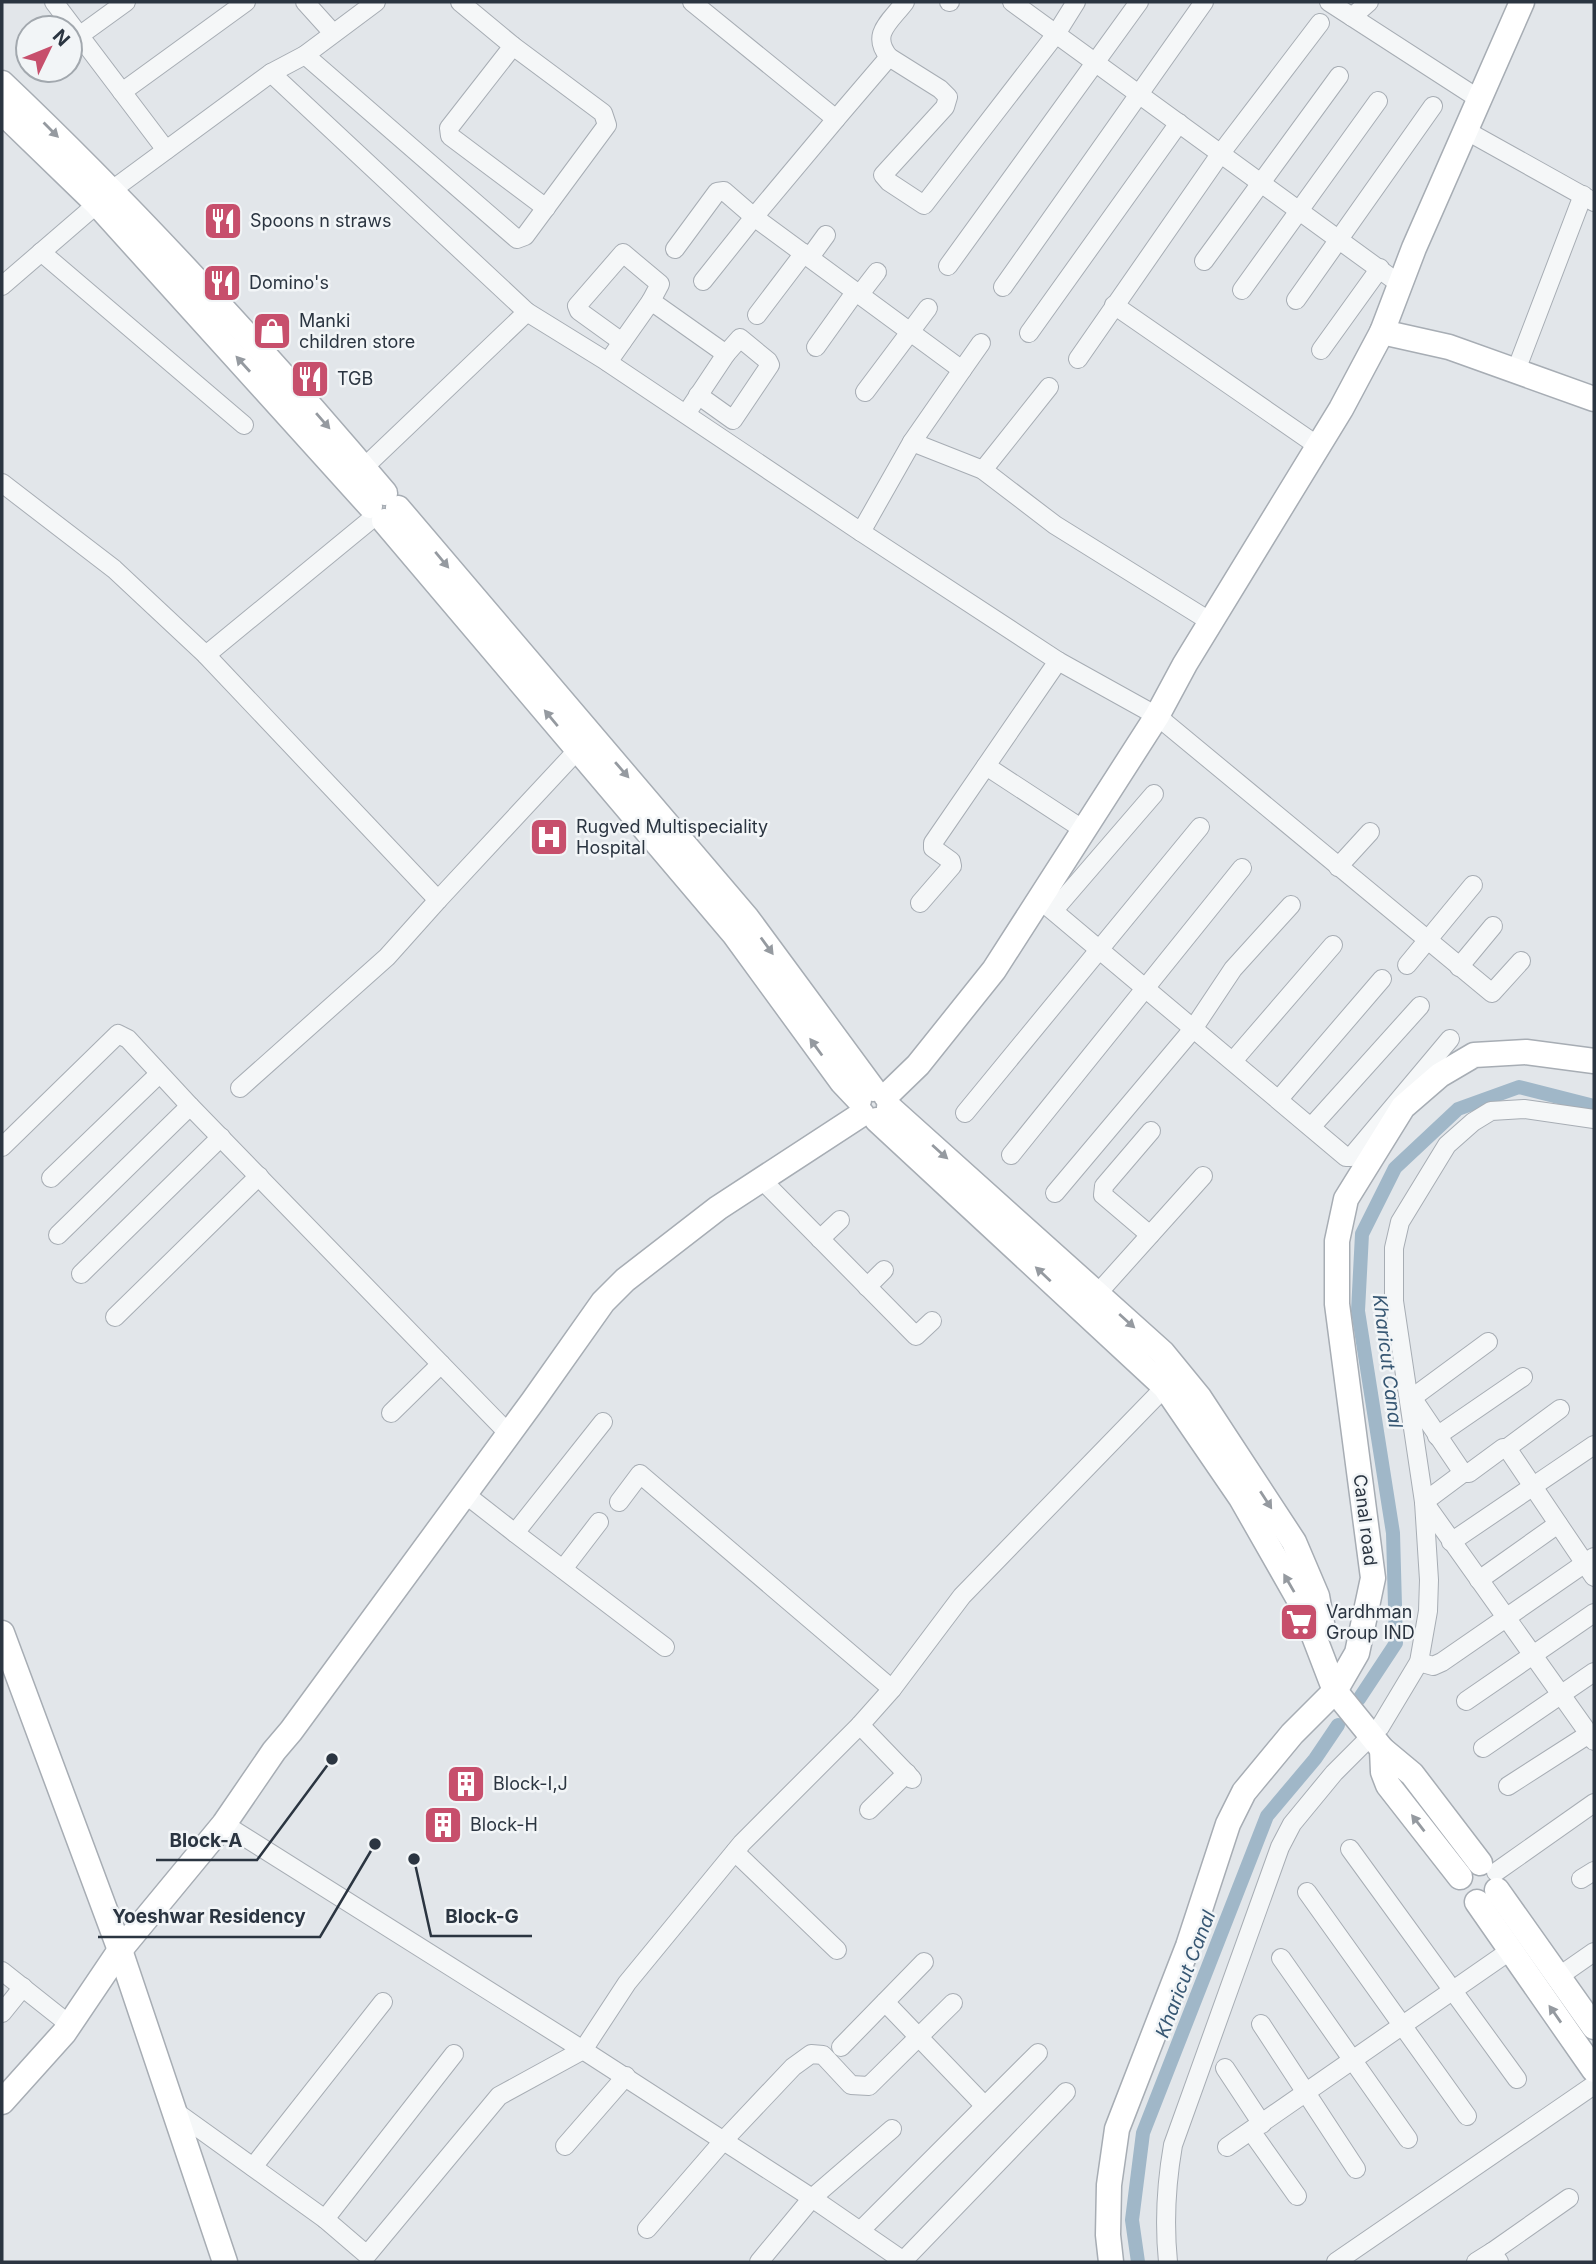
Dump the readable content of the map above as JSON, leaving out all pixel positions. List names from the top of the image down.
{
  "streets": {
    "street": ["Canal road"]
  },
  "water": ["Kharicut Canal"],
  "places": {
    "restaurant": ["Spoons n straws", "Domino's", "TGB"],
    "shop": ["Manki children store"],
    "hospital": ["Rugved Multispeciality Hospital"],
    "supermarket": ["Vardhman Group IND"],
    "other": ["Block-A", "Yoeshwar Residency", "Block-G"],
    "building": ["Block-I,J", "Block-H"]
  },
  "north": "top right"
}
